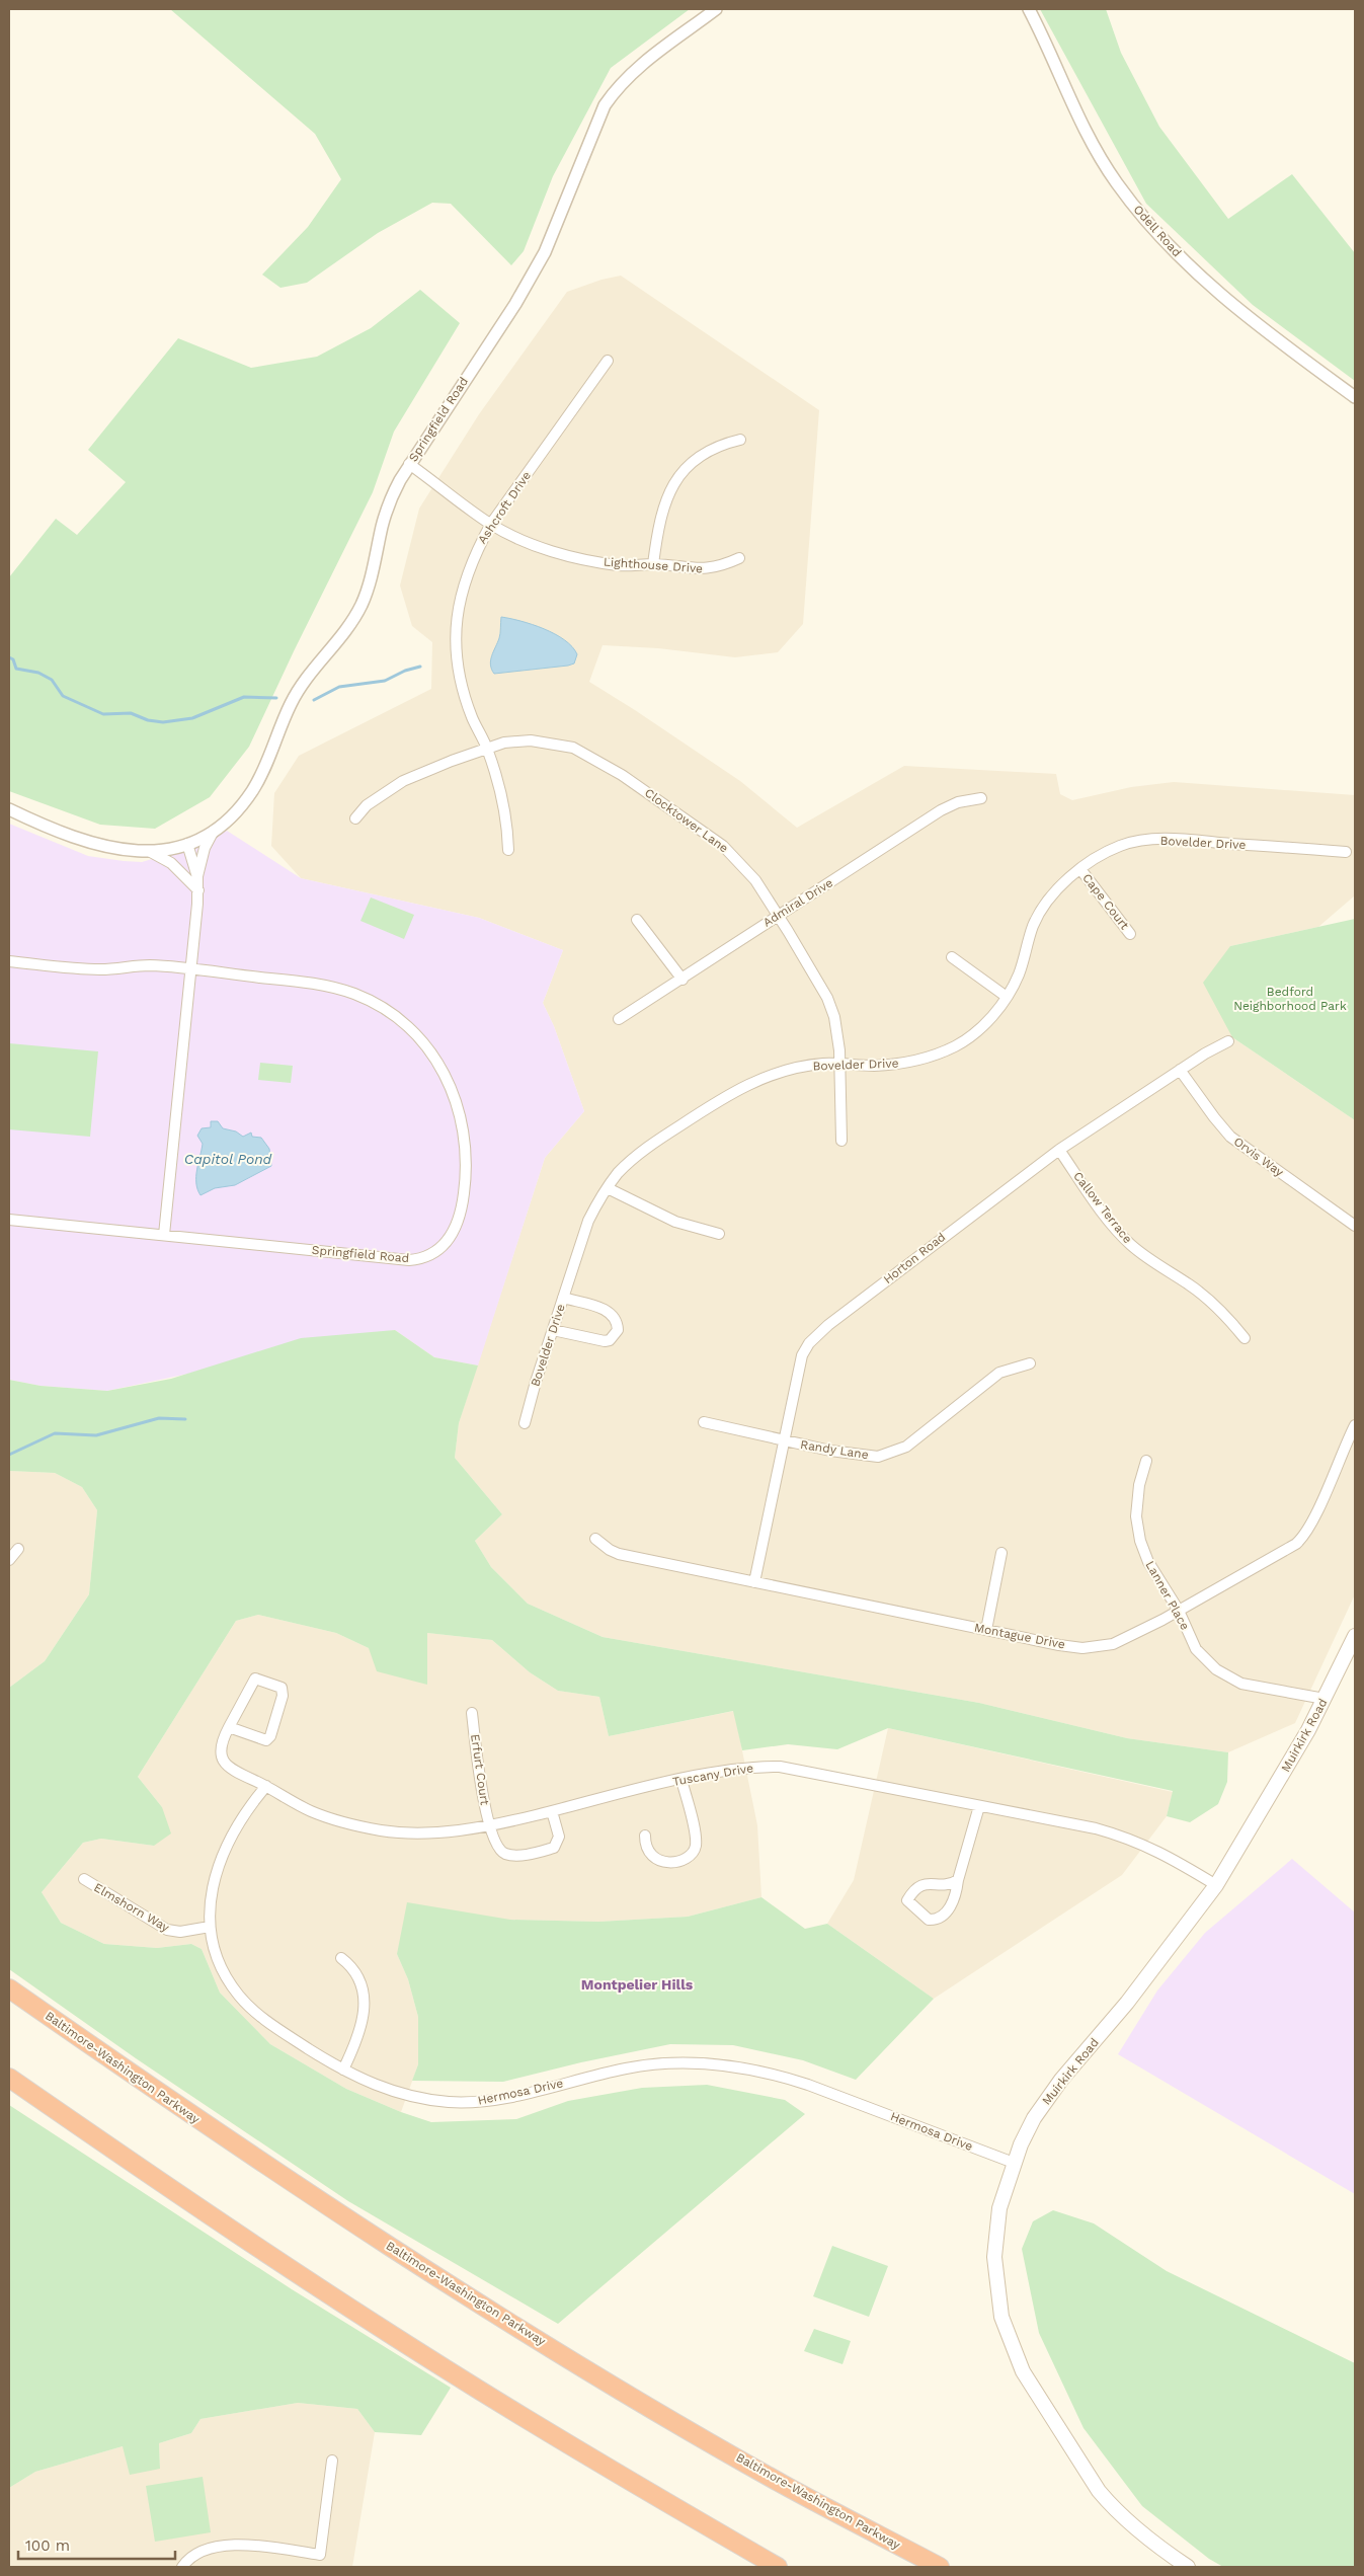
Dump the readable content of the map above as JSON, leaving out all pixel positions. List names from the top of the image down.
{
  "streets": {
    "highway": ["Baltimore-Washington Parkway"],
    "main road": ["Muirkirk Road"],
    "street": [
      "Odell Road",
      "Springfield Road",
      "Ashcroft Drive",
      "Lighthouse Drive",
      "Clocktower Lane",
      "Bovelder Drive",
      "Cape Court",
      "Admiral Drive",
      "Orvis Way",
      "Callow Terrace",
      "Horton Road",
      "Randy Lane",
      "Lanner Place",
      "Montague Drive",
      "Erfurt Court",
      "Tuscany Drive",
      "Elmshorn Way",
      "Hermosa Drive"
    ]
  },
  "crossings": [
    ["Springfield Road", "Lighthouse Drive"],
    ["Ashcroft Drive", "Lighthouse Drive"],
    ["Ashcroft Drive", "Clocktower Lane"],
    ["Clocktower Lane", "Bovelder Drive"],
    ["Clocktower Lane", "Admiral Drive"],
    ["Bovelder Drive", "Cape Court"],
    ["Orvis Way", "Horton Road"],
    ["Callow Terrace", "Horton Road"],
    ["Horton Road", "Randy Lane"],
    ["Horton Road", "Montague Drive"],
    ["Lanner Place", "Montague Drive"],
    ["Lanner Place", "Muirkirk Road"],
    ["Muirkirk Road", "Tuscany Drive"],
    ["Muirkirk Road", "Hermosa Drive"],
    ["Erfurt Court", "Tuscany Drive"],
    ["Tuscany Drive", "Hermosa Drive"],
    ["Elmshorn Way", "Hermosa Drive"]
  ],
  "districts": ["Montpelier Hills"],
  "water": ["Capitol Pond"],
  "parks": ["Bedford Neighborhood Park"],
  "scale_bar": "100 m"
}
